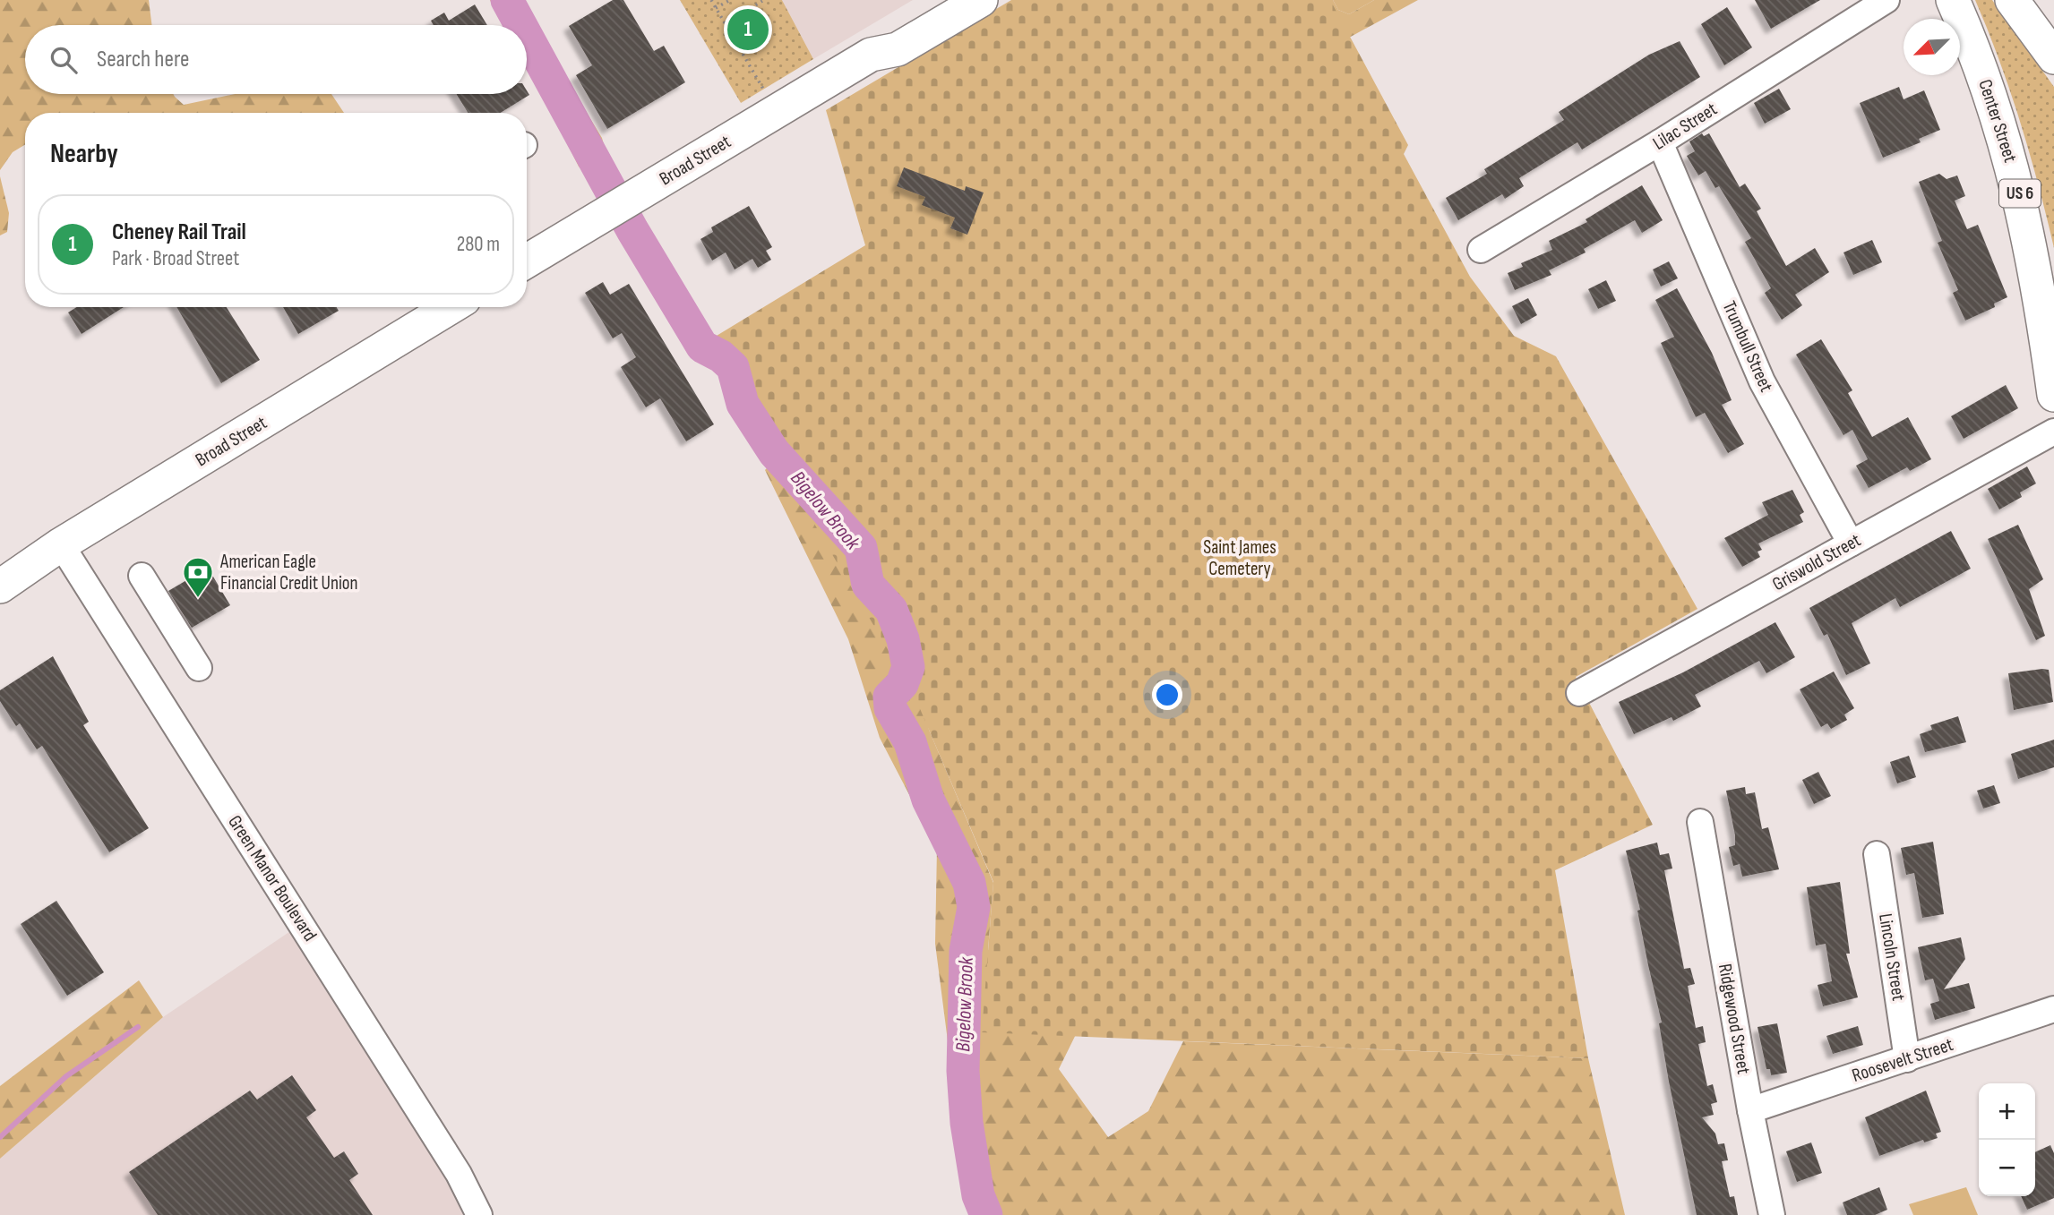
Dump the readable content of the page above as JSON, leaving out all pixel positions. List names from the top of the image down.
{
  "streets": {
    "main road": ["Center Street", "Broad Street", "US 6"],
    "street": [
      "Lilac Street",
      "Trumbull Street",
      "Griswold Street",
      "Green Manor Boulevard",
      "Lincoln Street",
      "Ridgewood Street",
      "Roosevelt Street"
    ]
  },
  "crossings": [
    ["Lilac Street", "Trumbull Street"],
    ["Broad Street", "Green Manor Boulevard"],
    ["Trumbull Street", "Griswold Street"],
    ["Lincoln Street", "Roosevelt Street"],
    ["Ridgewood Street", "Roosevelt Street"]
  ],
  "water": ["Bigelow Brook"],
  "parks": ["Saint James Cemetery"],
  "places": {
    "bank": ["American Eagle Financial Credit Union"]
  },
  "north": "bottom left",
  "page": {
    "pins": "1",
    "search": "Search here",
    "heading": "Nearby",
    "list": [
      {
        "mark": "1",
        "name": "Cheney Rail Trail",
        "note": "Park · Broad Street",
        "value": "280 m"
      }
    ],
    "map_buttons": ["+", "−"]
  }
}
